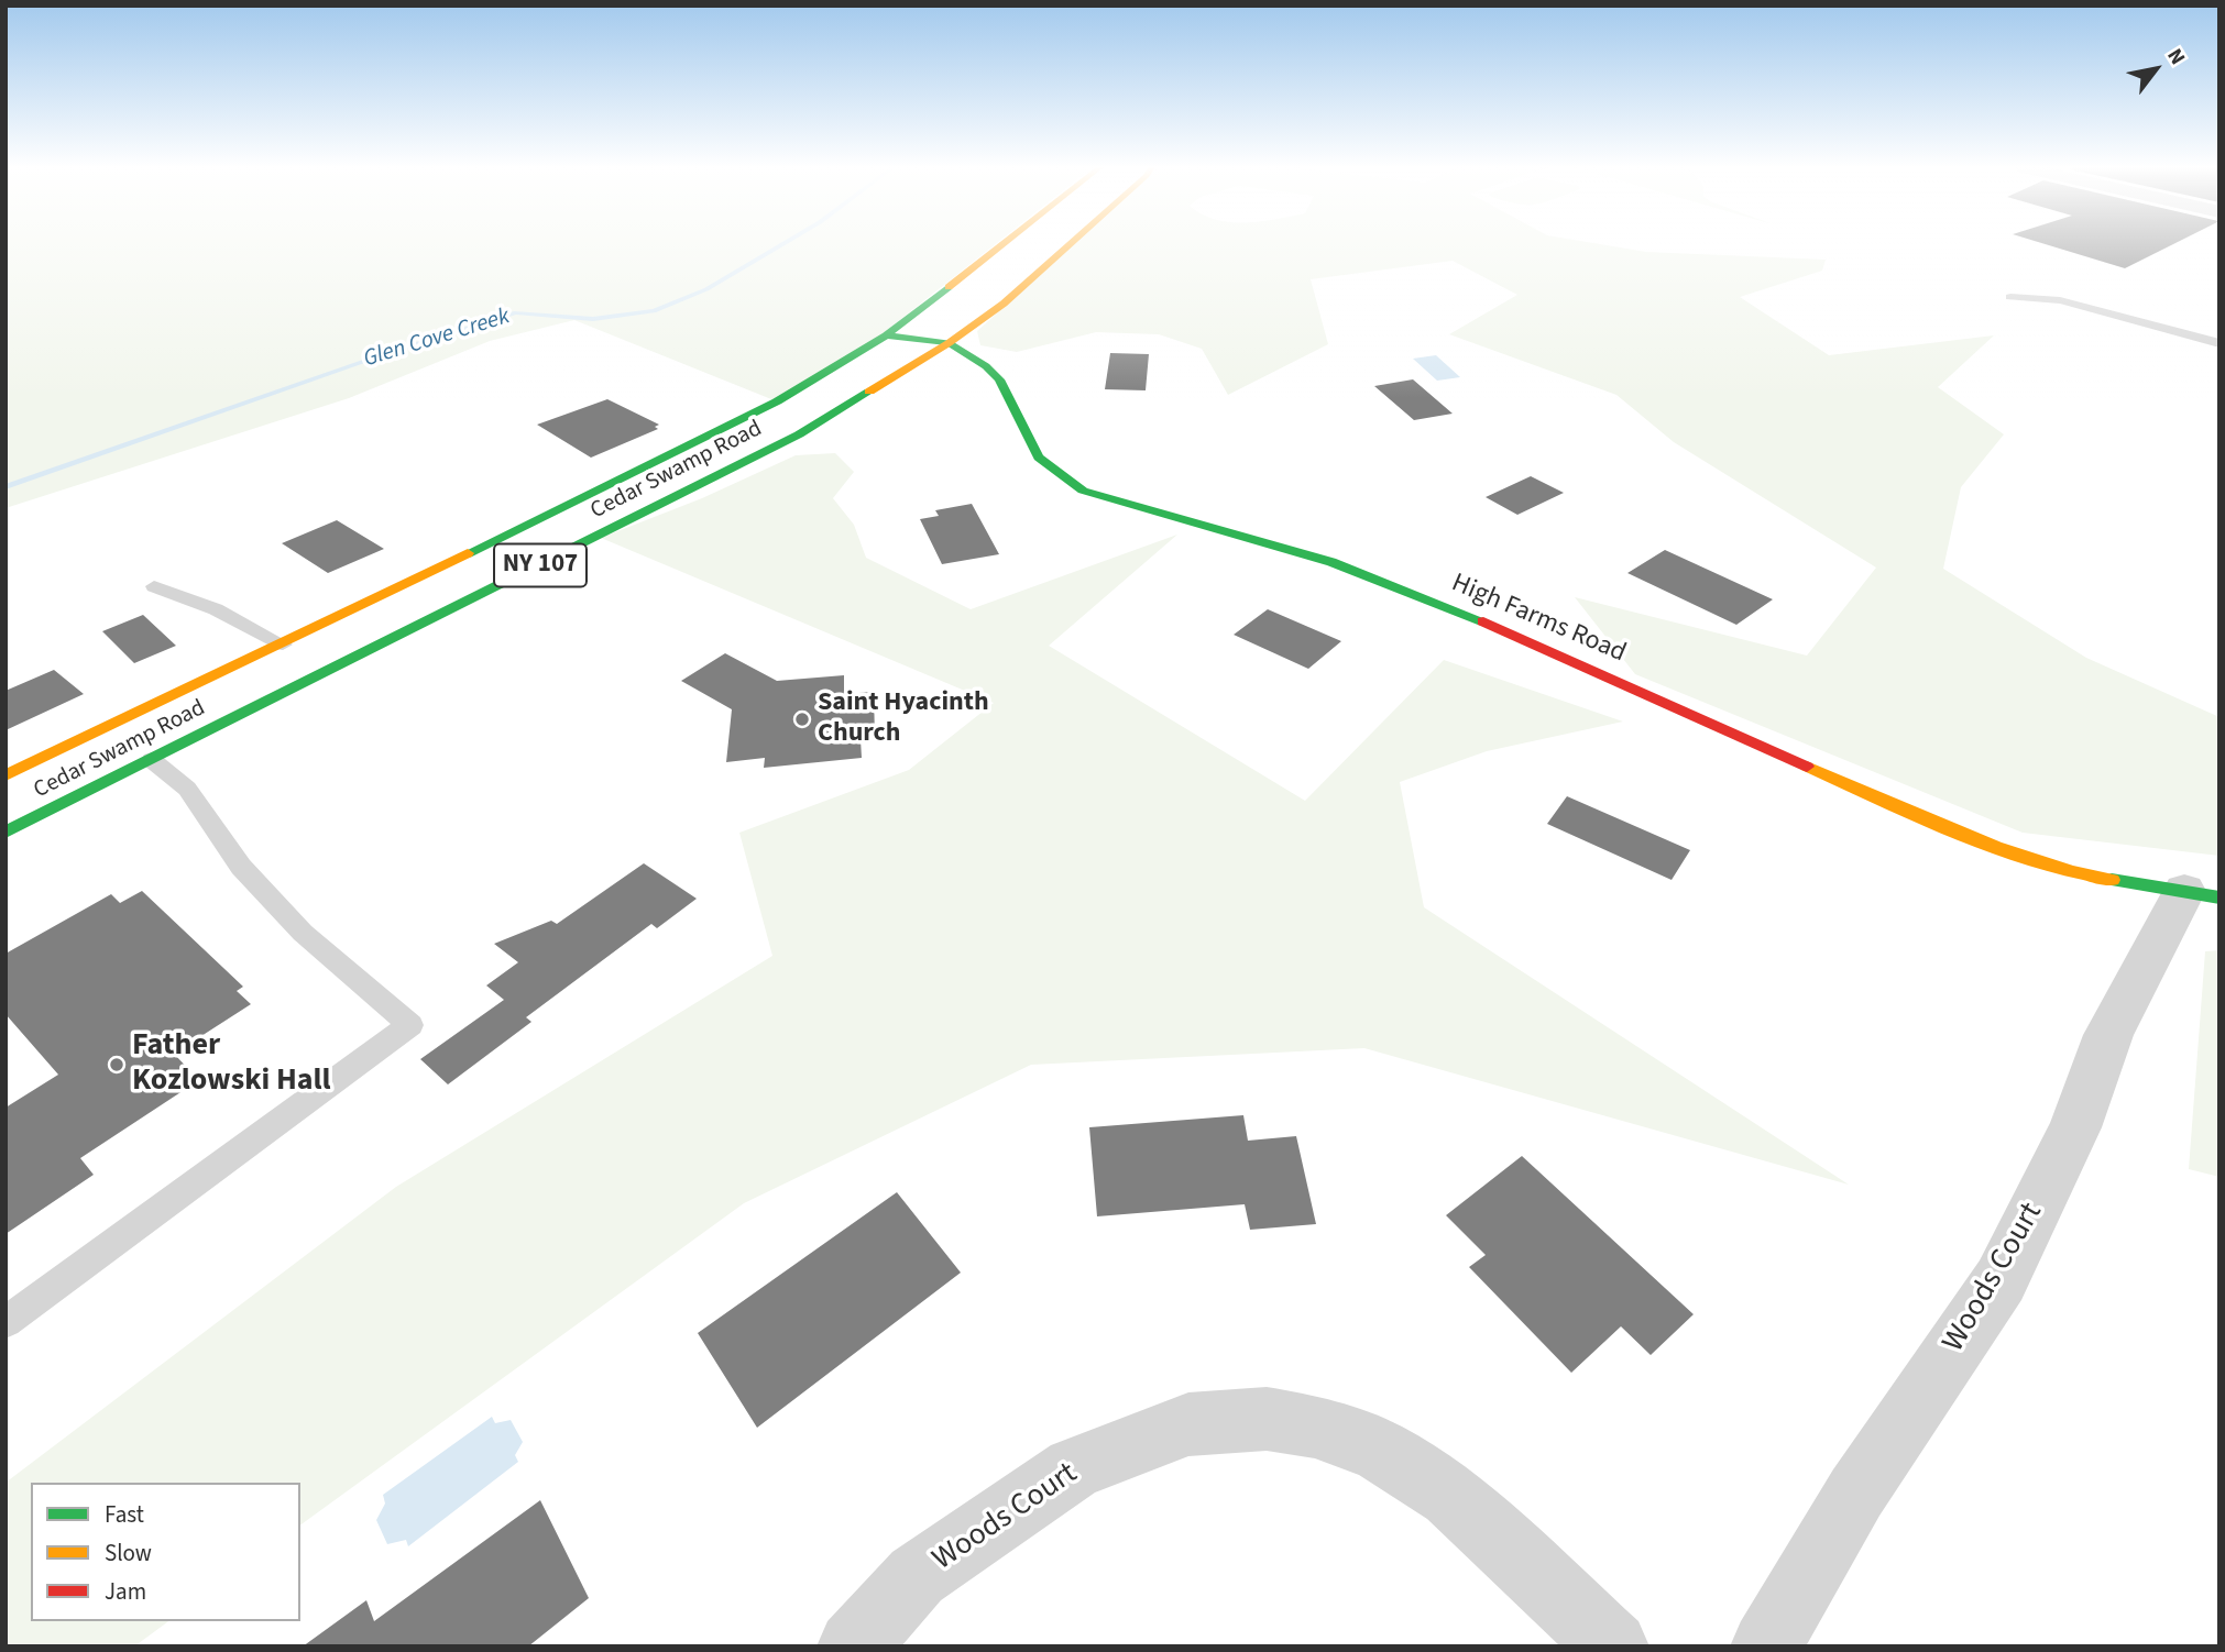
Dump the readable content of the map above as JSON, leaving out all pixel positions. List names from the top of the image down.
{
  "streets": {
    "main road": ["Cedar Swamp Road", "NY 107", "High Farms Road"],
    "street": ["Woods Court"]
  },
  "crossings": [
    ["Cedar Swamp Road", "High Farms Road"],
    ["High Farms Road", "Woods Court"]
  ],
  "water": ["Glen Cove Creek"],
  "places": ["Saint Hyacinth Church", "Father Kozlowski Hall"],
  "legend": ["Fast", "Slow", "Jam"],
  "north": "top right"
}
